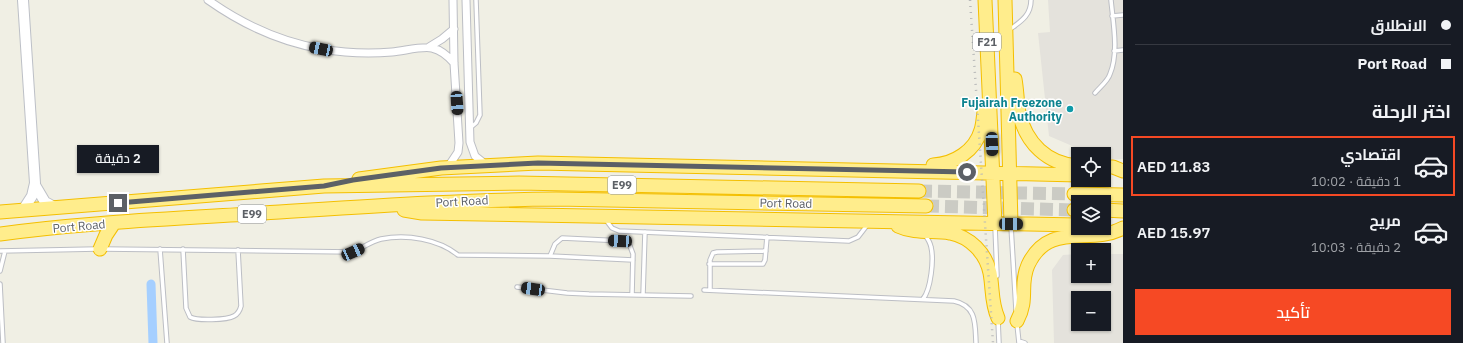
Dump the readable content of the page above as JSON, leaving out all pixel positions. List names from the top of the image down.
{
  "streets": {
    "highway": ["F21", "E99", "Port Road"]
  },
  "places": ["Fujairah Freezone Authority"],
  "page": {
    "banner": ["الانطلاق", "Port Road"],
    "heading": "اختر الرحلة",
    "list": [
      {
        "name": "اقتصادي",
        "note": "1 دقيقة · 10:02",
        "value": "AED 11.83"
      },
      {
        "name": "مريح",
        "note": "2 دقيقة · 10:03",
        "value": "AED 15.97"
      }
    ],
    "bubble": "2 دقيقة",
    "map_buttons": ["+", "−"],
    "buttons": "تأكيد"
  }
}
